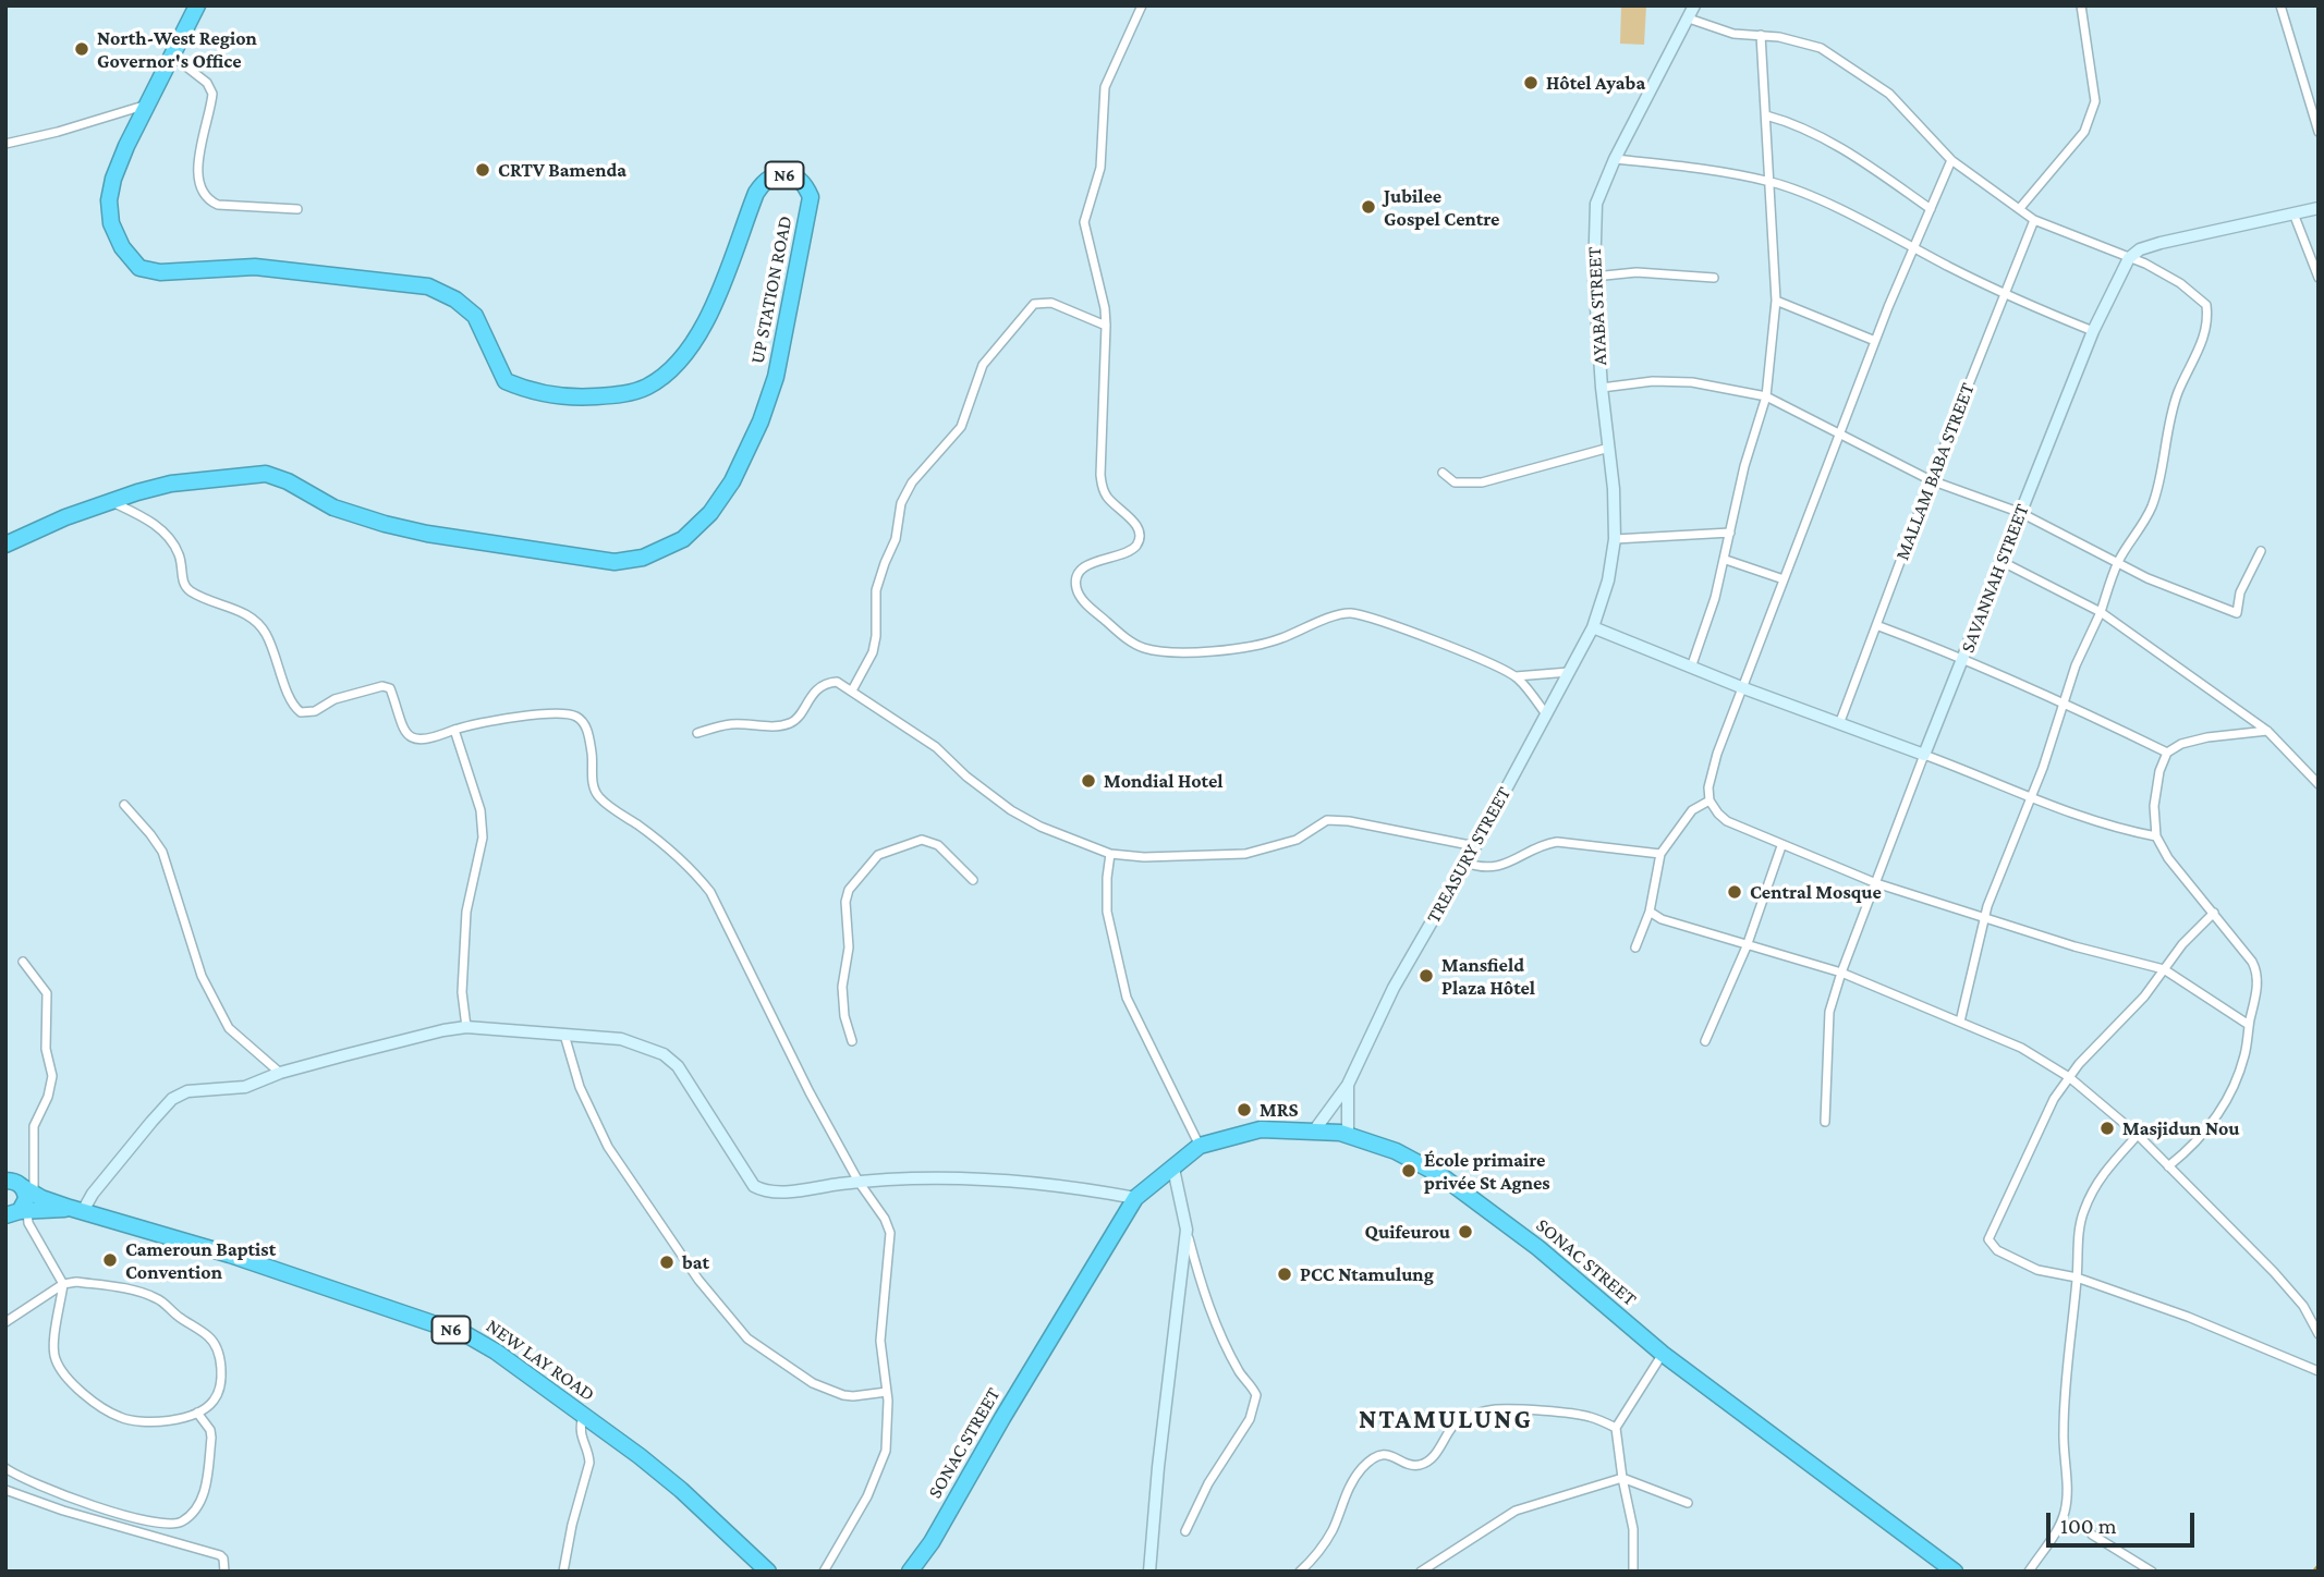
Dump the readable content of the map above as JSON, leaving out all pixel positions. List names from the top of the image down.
{
  "streets": {
    "highway": [
      "N6",
      "UP STATION ROAD",
      "SONAC STREET",
      "NEW LAY ROAD"
    ],
    "street": [
      "AYABA STREET",
      "MALLAM BABA STREET",
      "SAVANNAH STREET",
      "TREASURY STREET"
    ]
  },
  "crossings": [
    ["N6", "NEW LAY ROAD"],
    ["AYABA STREET", "TREASURY STREET"],
    ["TREASURY STREET", "SONAC STREET"]
  ],
  "districts": ["NTAMULUNG"],
  "places": [
    "North-West Region Governor's Office",
    "Hôtel Ayaba",
    "CRTV Bamenda",
    "Jubilee Gospel Centre",
    "Mondial Hotel",
    "Central Mosque",
    "Mansfield Plaza Hôtel",
    "MRS",
    "Masjidun Nou",
    "École primaire privée St Agnes",
    "Quifeurou",
    "Cameroun Baptist Convention",
    "bat",
    "PCC Ntamulung"
  ],
  "scale_bar": "100 m"
}
